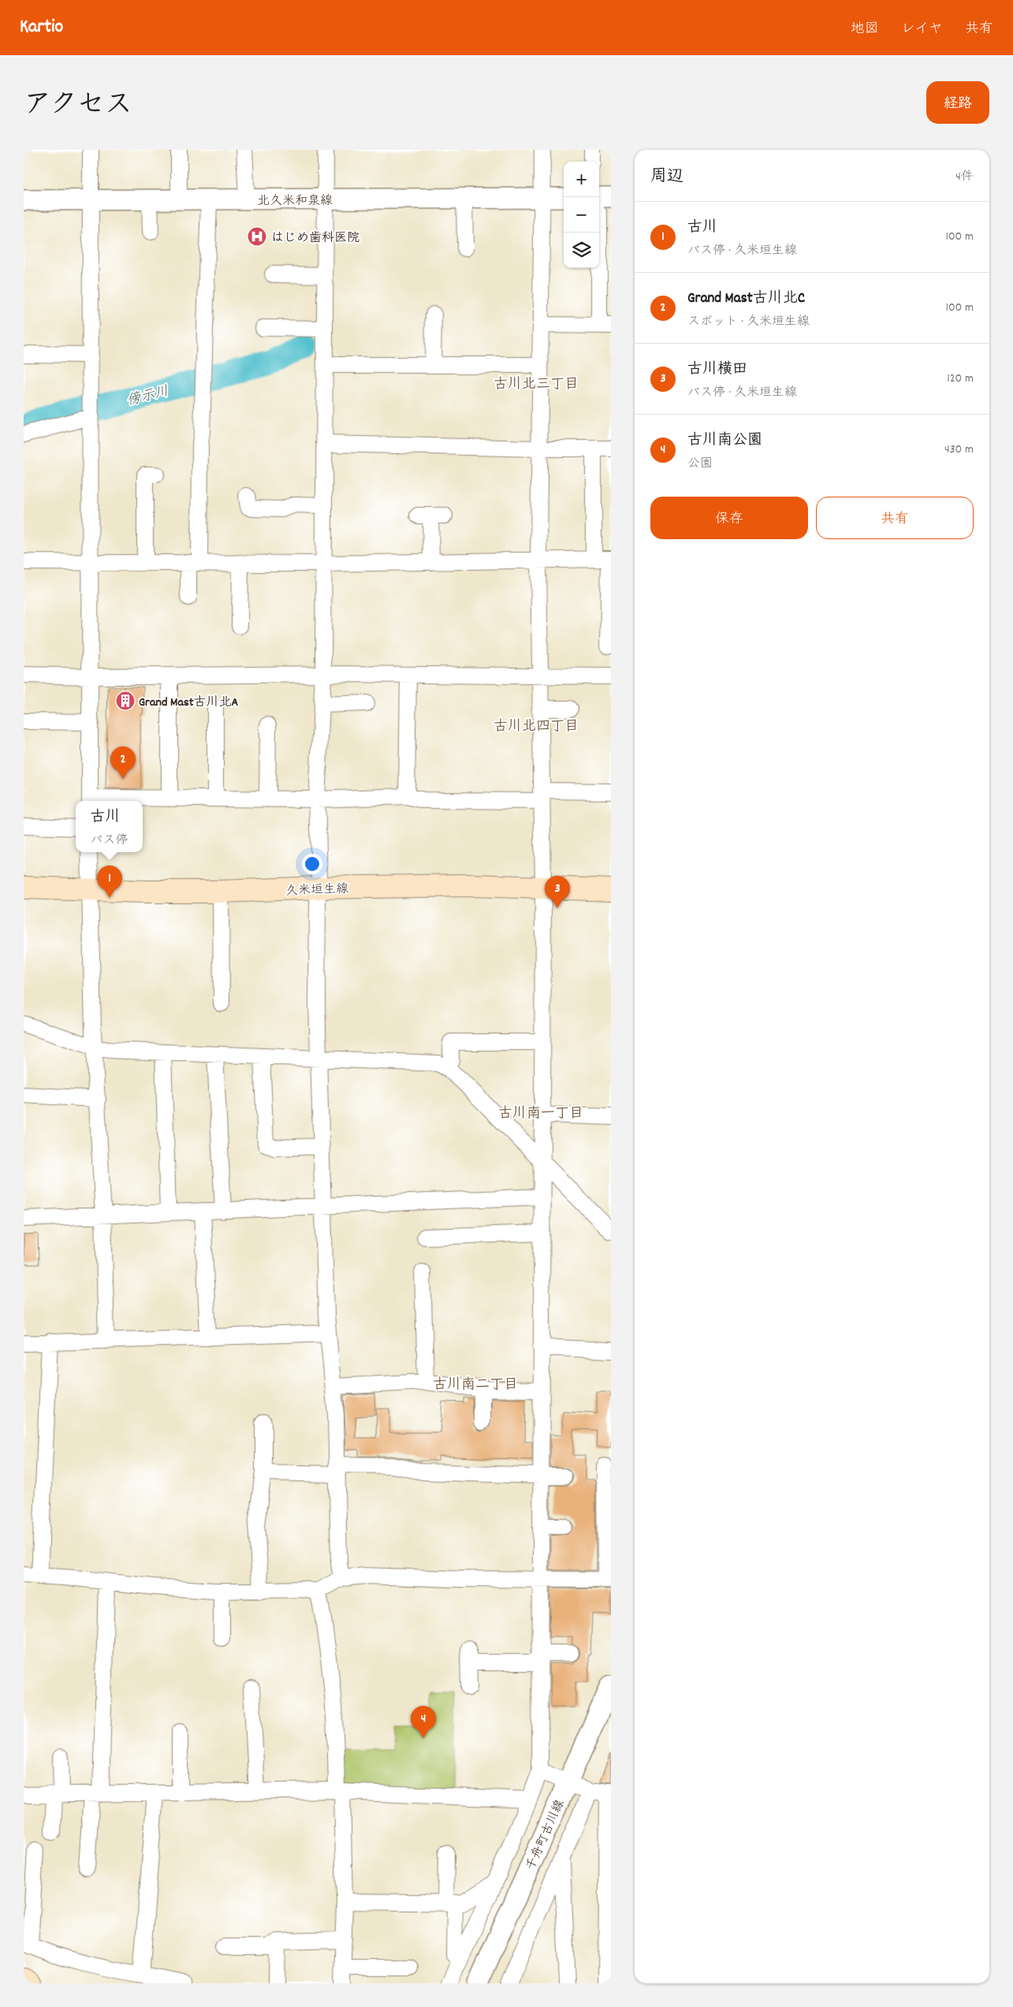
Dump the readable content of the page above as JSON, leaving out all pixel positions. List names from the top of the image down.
{
  "streets": {
    "main road": ["久米垣生線"],
    "street": ["北久米和泉線", "千舟町古川線"]
  },
  "districts": [
    "古川北三丁目",
    "古川北四丁目",
    "古川南一丁目",
    "古川南二丁目"
  ],
  "water": ["傍示川"],
  "places": {
    "hospital": ["はじめ歯科医院"],
    "building": ["Grand Mast古川北A"]
  },
  "page": {
    "header": "Kartio",
    "nav": ["地図", "レイヤ", "共有"],
    "title": "アクセス",
    "buttons": [
      "経路",
      ["保存", "共有"]
    ],
    "heading": ["周辺", "4件"],
    "map_buttons": ["+", "−"],
    "list": [
      {
        "mark": "1",
        "name": "古川",
        "note": "バス停 · 久米垣生線",
        "value": "100 m"
      },
      {
        "mark": "2",
        "name": "Grand Mast古川北C",
        "note": "スポット · 久米垣生線",
        "value": "100 m"
      },
      {
        "mark": "3",
        "name": "古川横田",
        "note": "バス停 · 久米垣生線",
        "value": "120 m"
      },
      {
        "mark": "4",
        "name": "古川南公園",
        "note": "公園",
        "value": "430 m"
      }
    ],
    "pins": [
      "2",
      "1",
      "3",
      "4"
    ],
    "popup": ["古川", "バス停"]
  }
}
